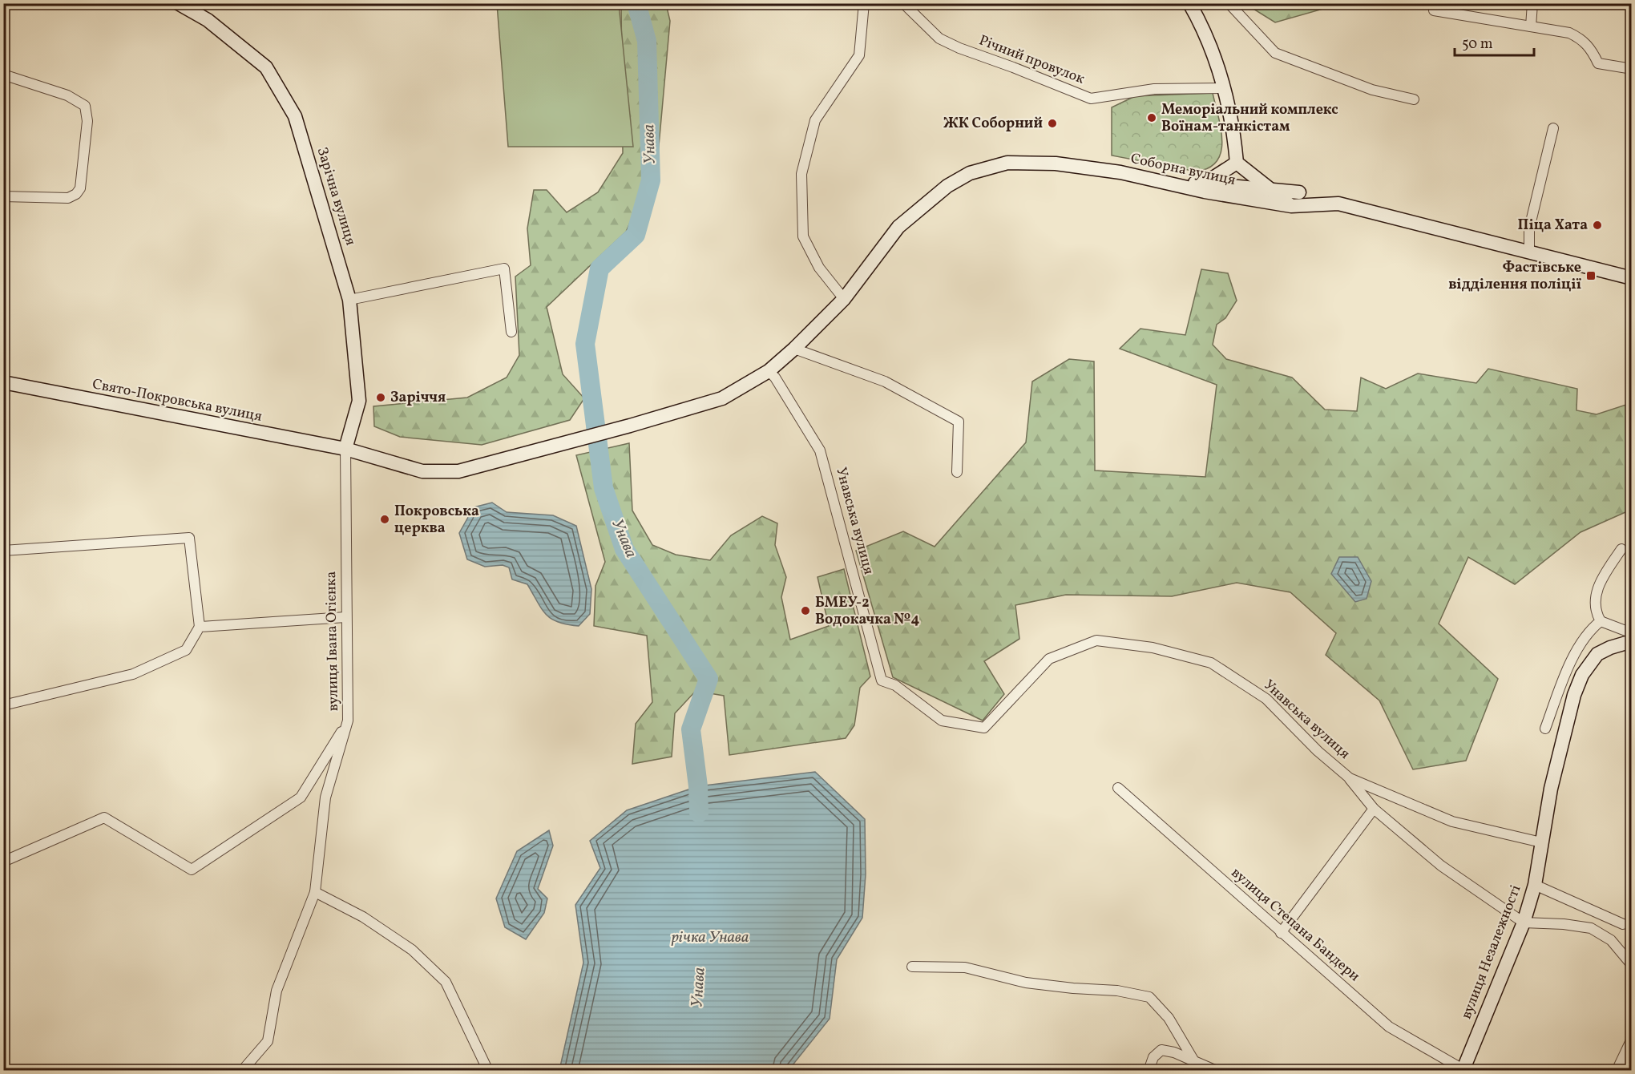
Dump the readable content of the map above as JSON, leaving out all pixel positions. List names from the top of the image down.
{
  "streets": {
    "street": [
      "Річний провулок",
      "Соборна вулиця",
      "Зарічна вулиця",
      "Свято-Покровська вулиця",
      "Унавська вулиця",
      "вулиця Івана Огієнка",
      "вулиця Степана Бандери",
      "вулиця Незалежності"
    ]
  },
  "crossings": [
    ["Соборна вулиця", "Зарічна вулиця"],
    ["Соборна вулиця", "Свято-Покровська вулиця"],
    ["Соборна вулиця", "Унавська вулиця"],
    ["Соборна вулиця", "вулиця Івана Огієнка"],
    ["Зарічна вулиця", "Свято-Покровська вулиця"],
    ["Зарічна вулиця", "вулиця Івана Огієнка"],
    ["Свято-Покровська вулиця", "вулиця Івана Огієнка"],
    ["Унавська вулиця", "вулиця Незалежності"],
    ["вулиця Степана Бандери", "вулиця Незалежності"]
  ],
  "water": ["Унава", "річка Унава"],
  "places": {
    "other": [
      "Меморіальний комплекс Воїнам-танкістам",
      "ЖК Соборний",
      "Піца Хата",
      "Заріччя",
      "Покровська церква",
      "БМЕУ-2 Водокачка №4"
    ],
    "transit": ["Фастівське відділення поліції"]
  },
  "scale_bar": "50 m"
}
